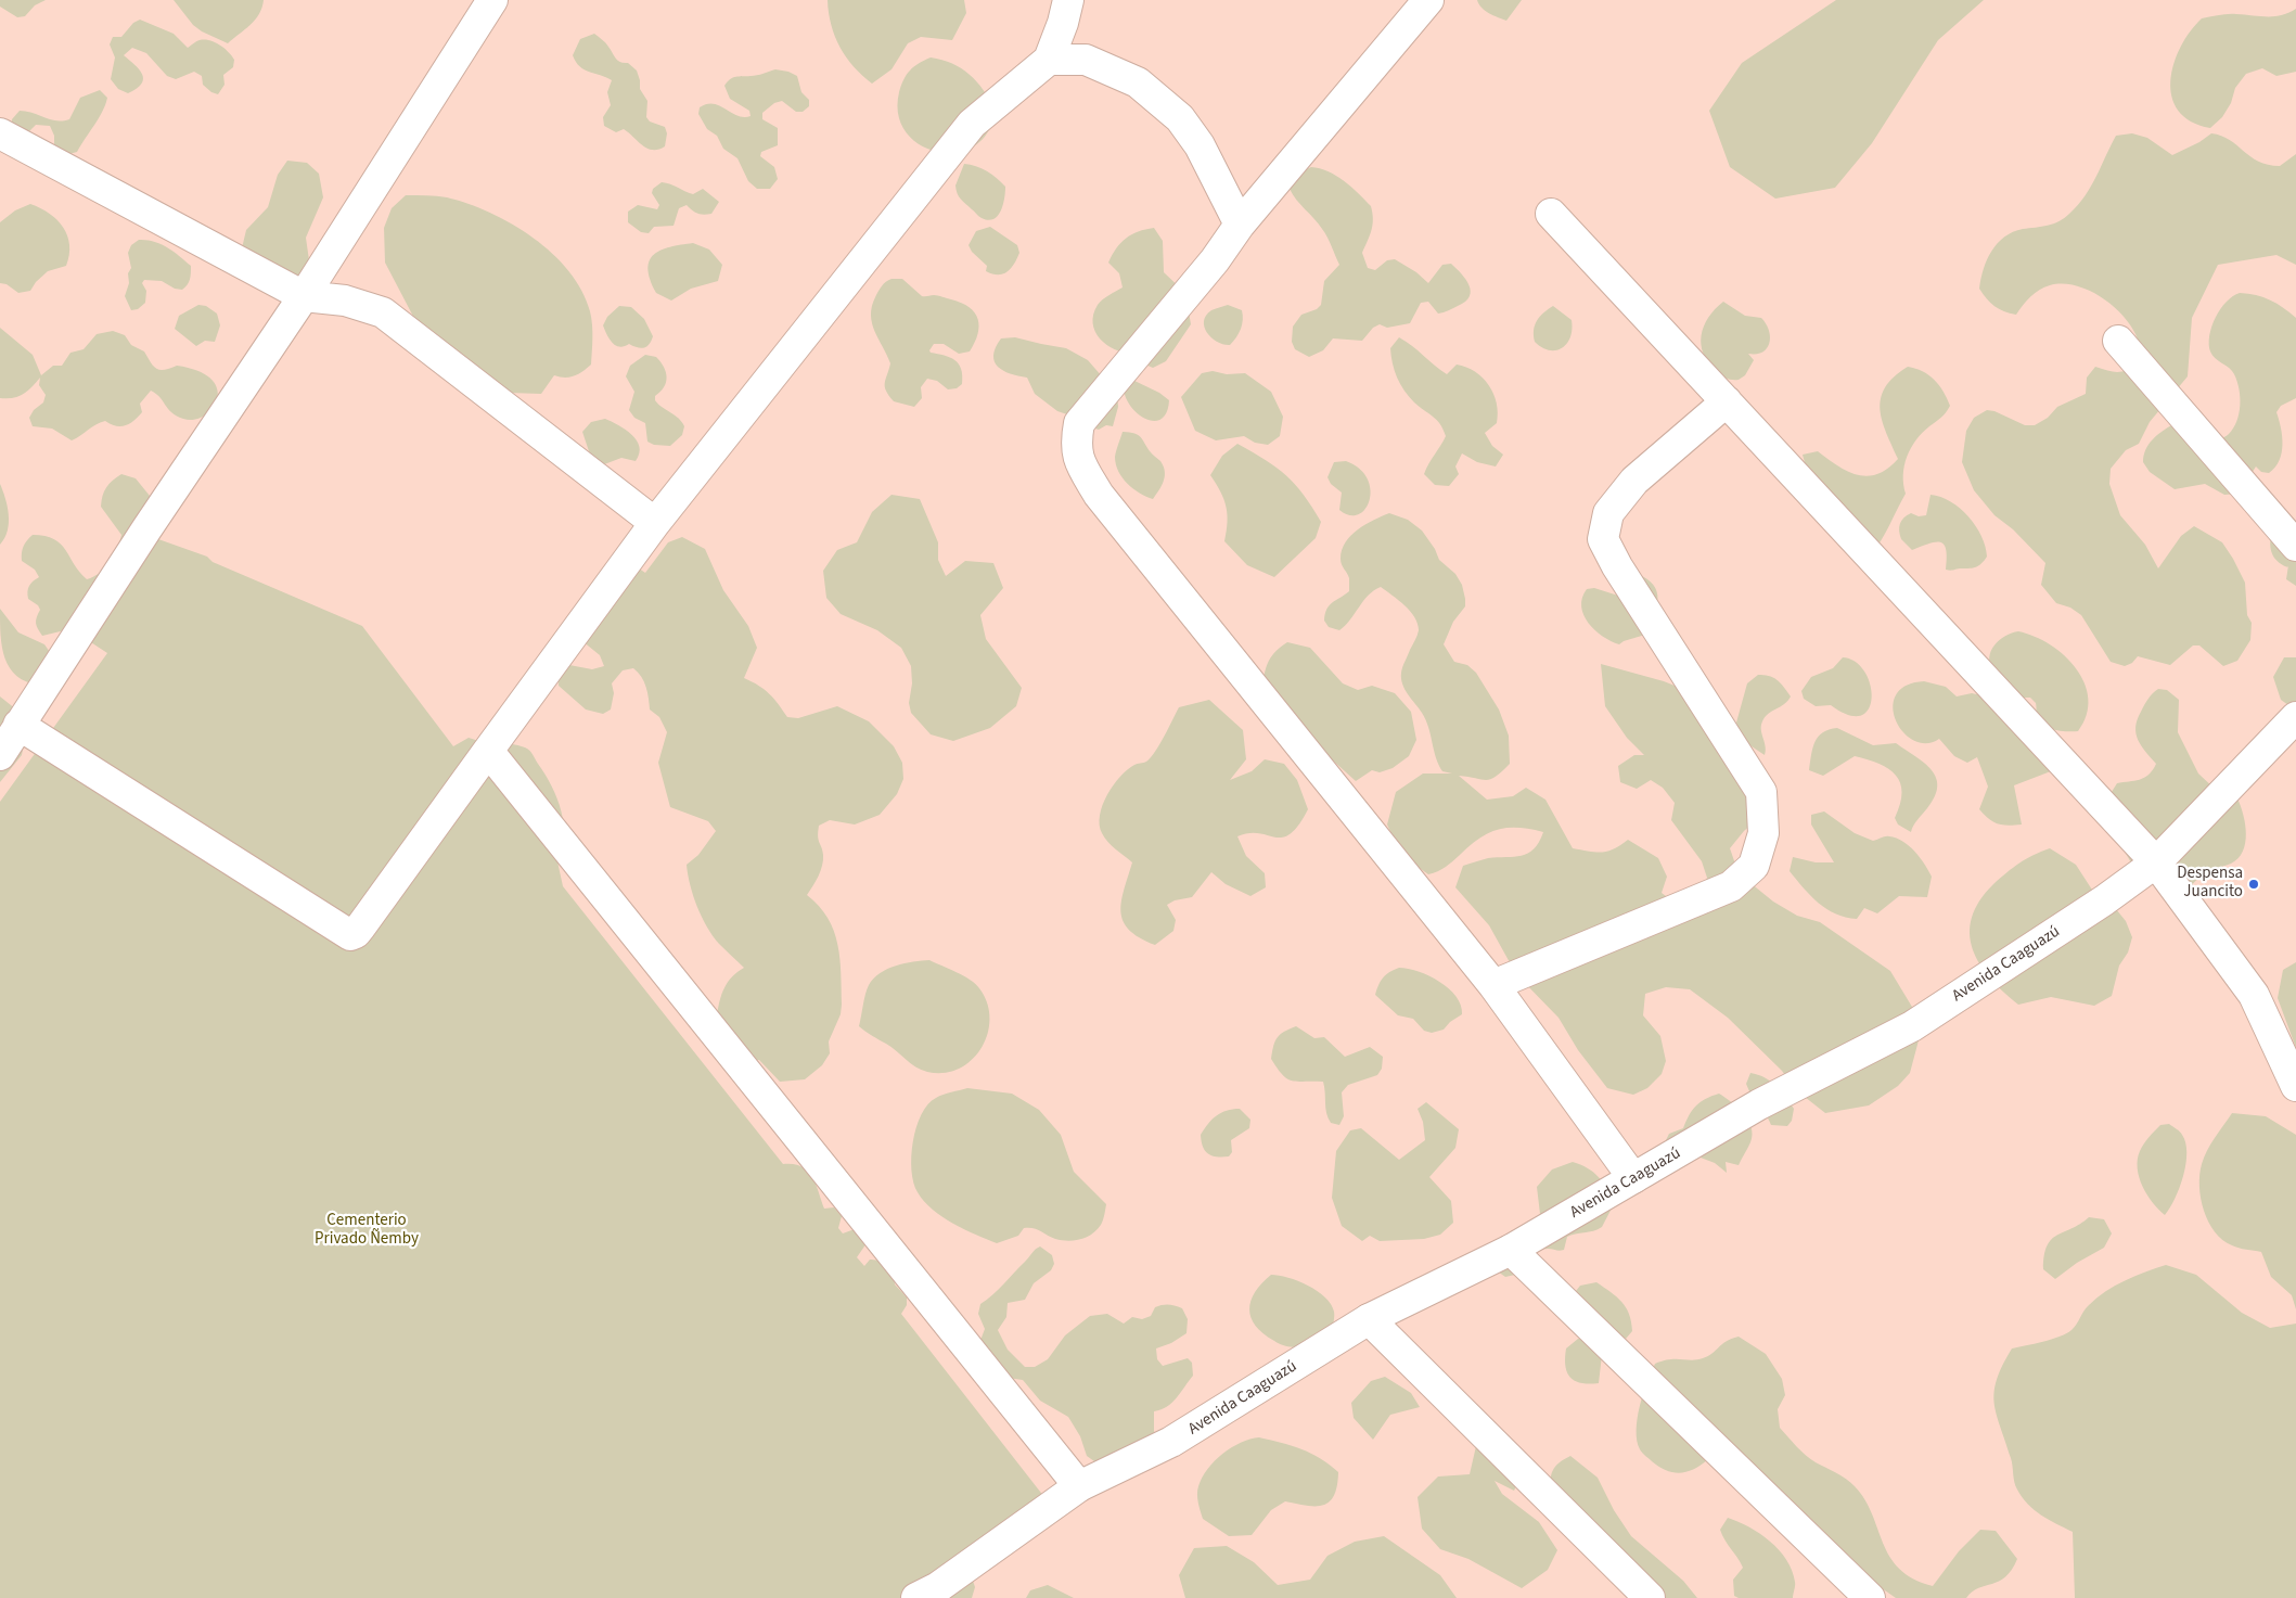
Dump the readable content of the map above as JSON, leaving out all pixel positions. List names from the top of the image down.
{
  "streets": {
    "street": ["Avenida Caaguazú"]
  },
  "parks": ["Cementerio Privado Ñemby"],
  "places": ["Despensa Juancito"]
}
